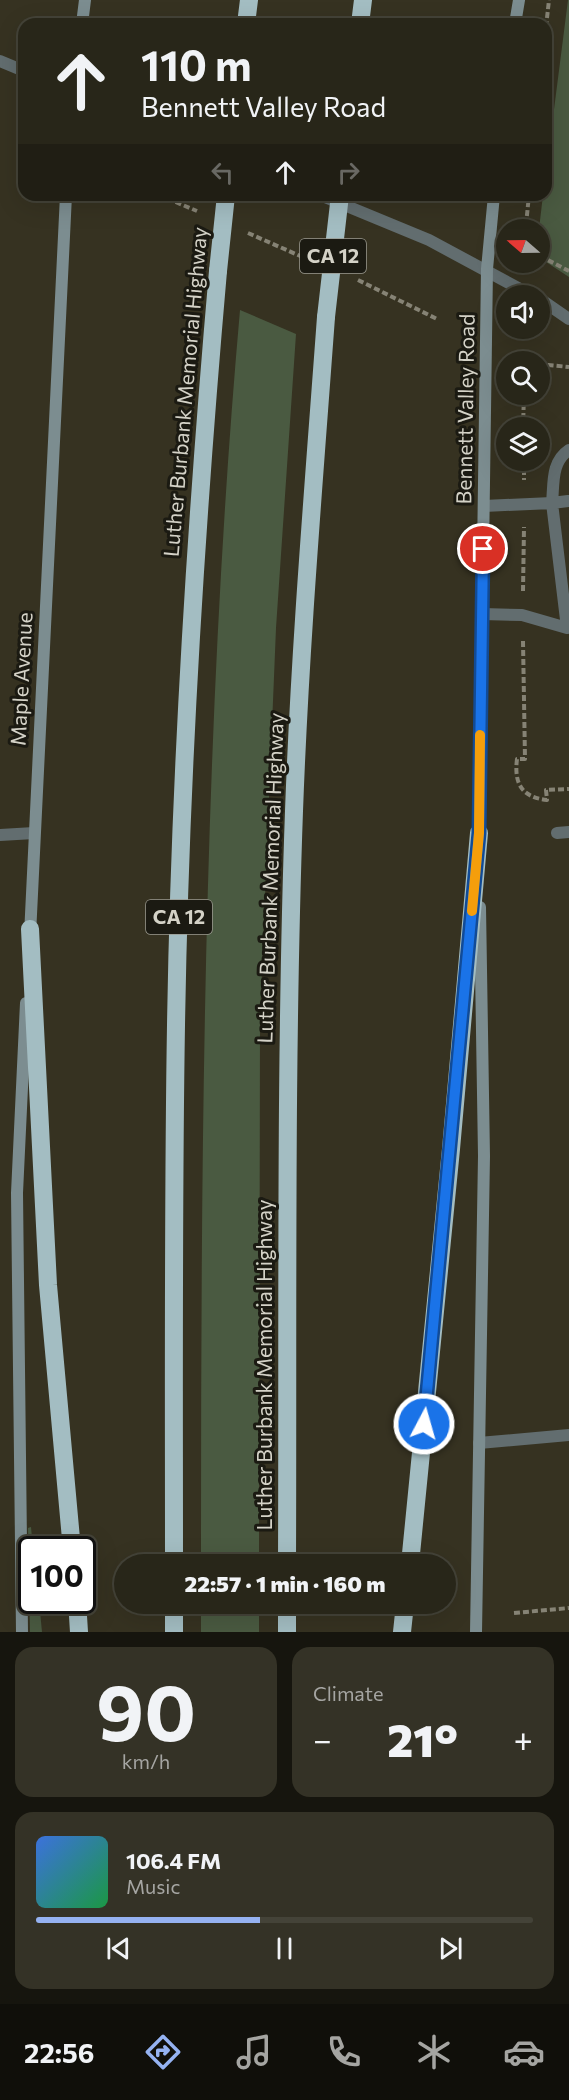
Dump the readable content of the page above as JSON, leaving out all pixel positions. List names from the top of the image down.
{
  "streets": {
    "highway": ["CA 12", "Luther Burbank Memorial Highway"],
    "main road": ["Bennett Valley Road", "Maple Avenue"]
  },
  "north": "left",
  "page": {
    "turn": ["110 m", "Bennett Valley Road"],
    "limit": "100",
    "trip": "22:57 · 1 min · 160 m",
    "tile": [
      ["90", "km/h"],
      "Climate"
    ],
    "heat": ["−", "21°", "+"],
    "song": ["106.4 FM", "Music"],
    "tabs": "22:56"
  }
}
